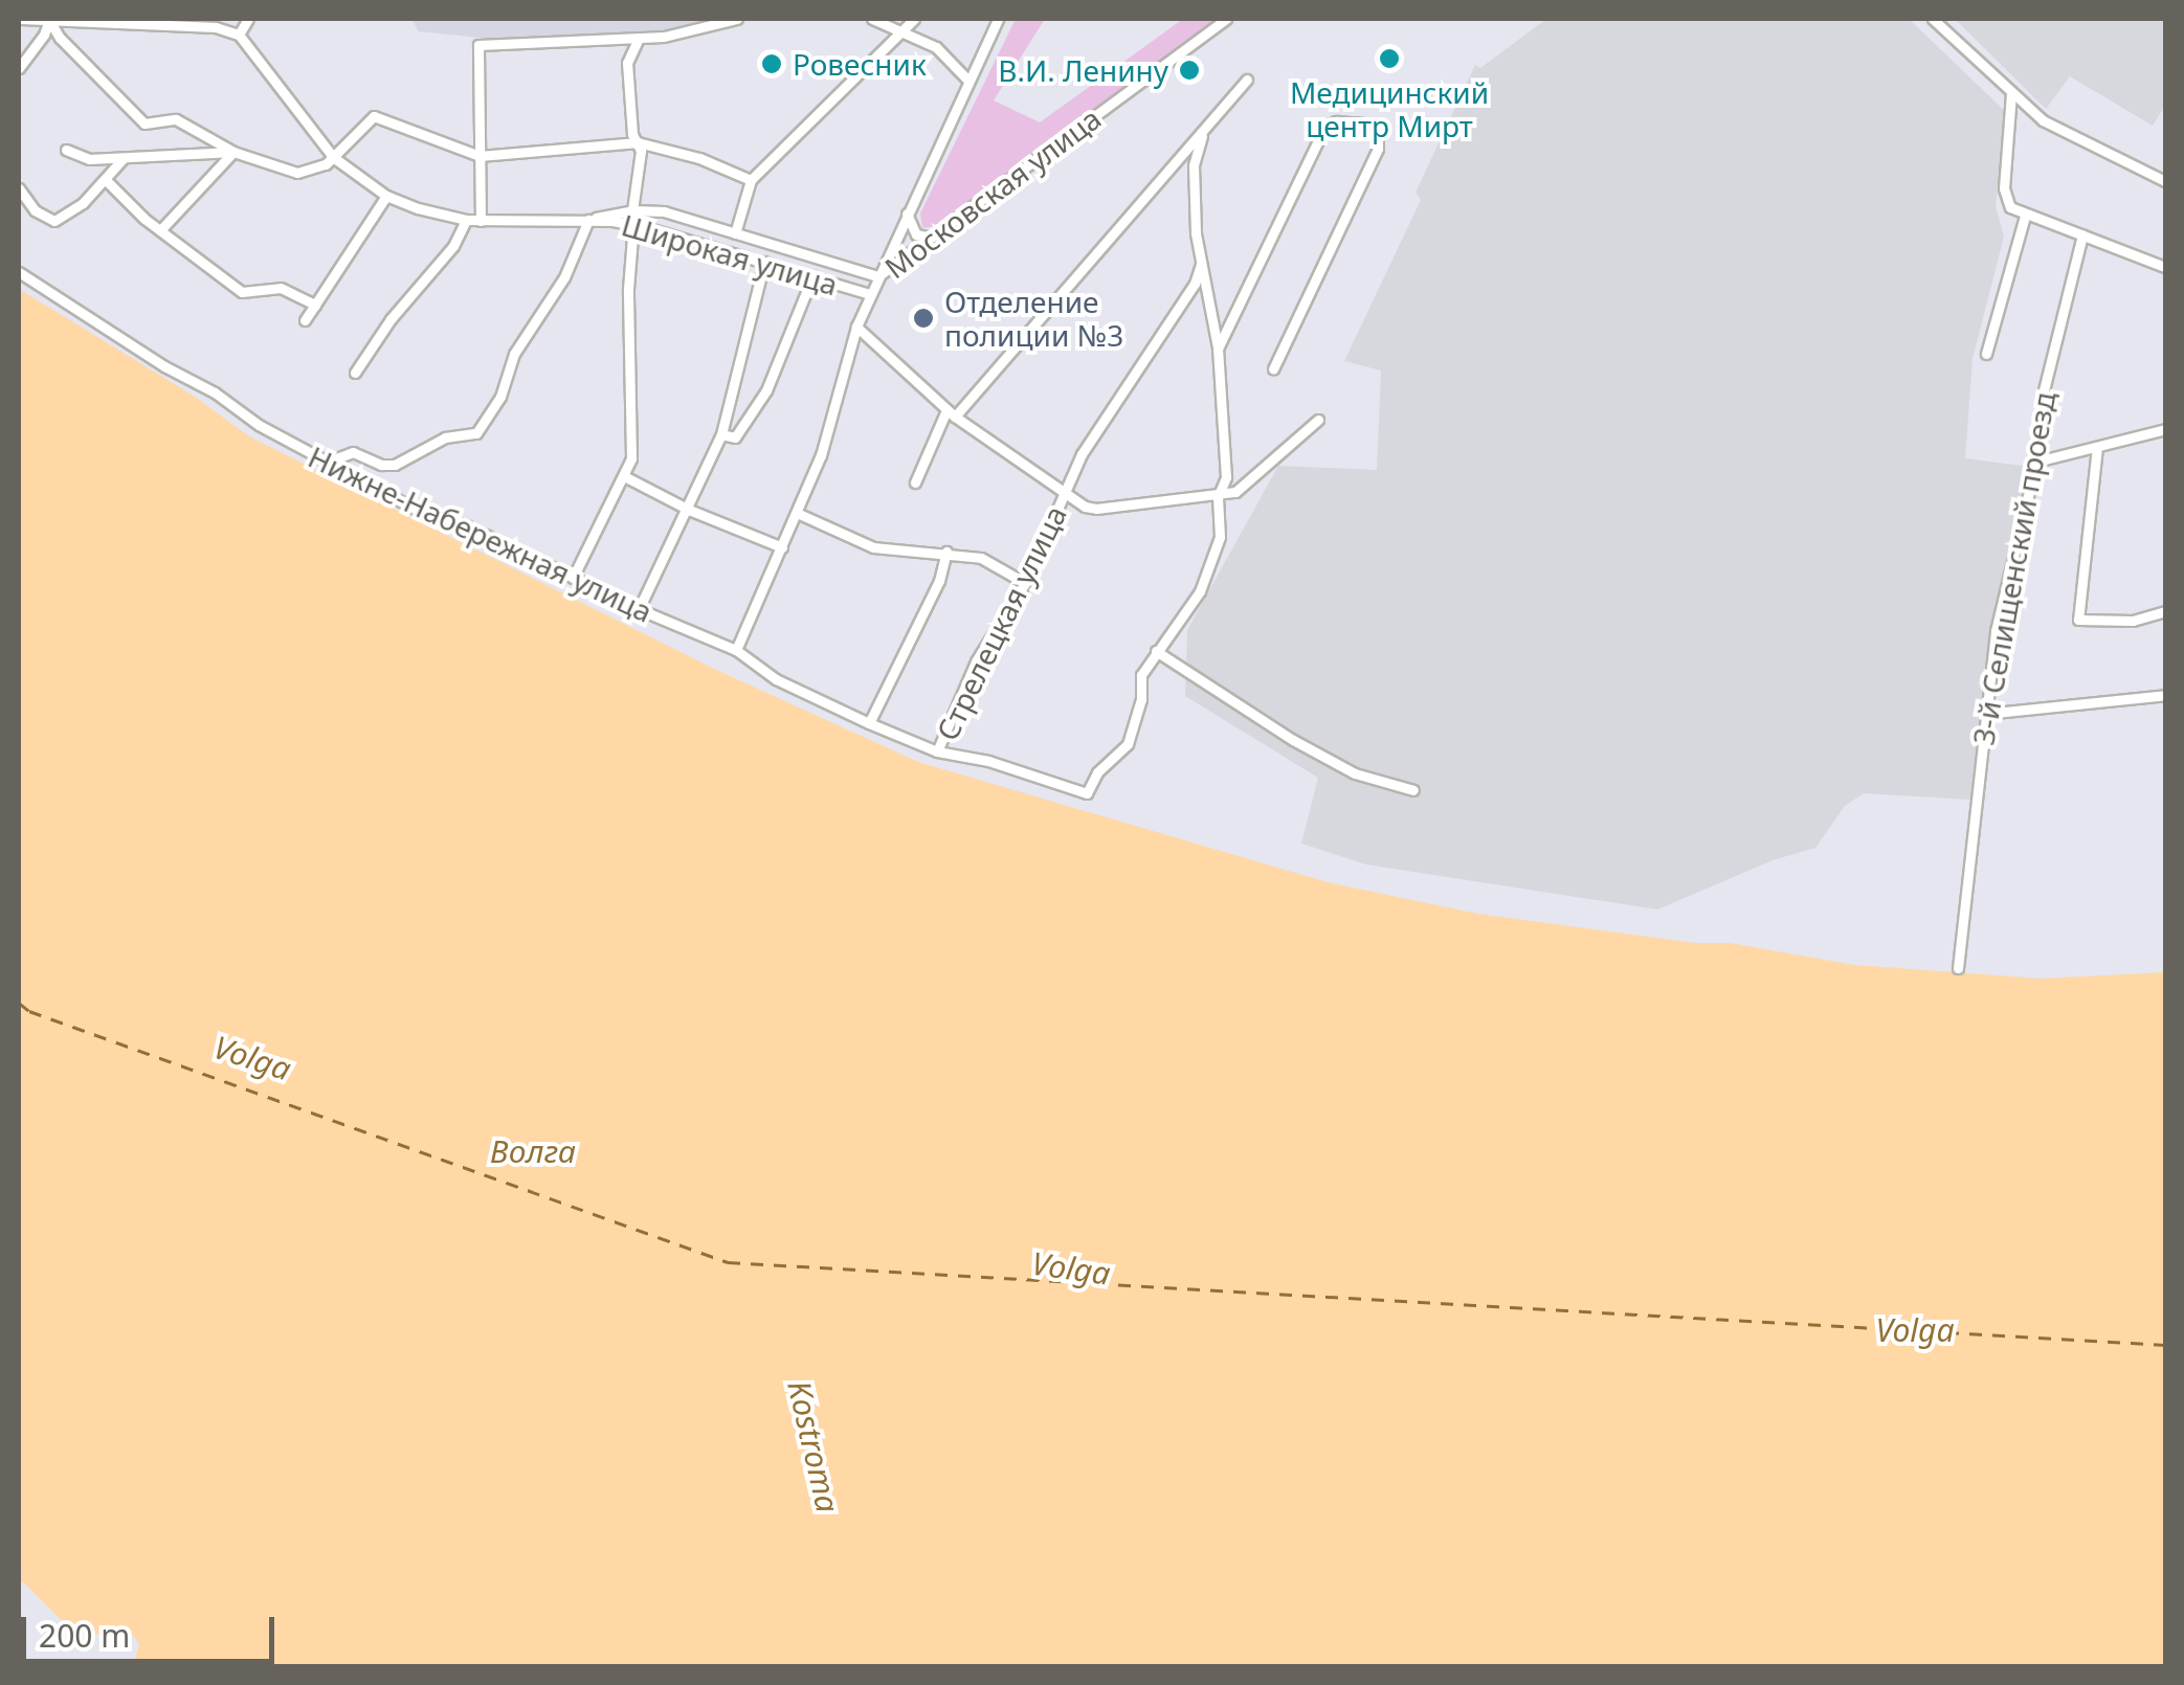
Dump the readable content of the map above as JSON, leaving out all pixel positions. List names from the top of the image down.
{
  "streets": {
    "street": [
      "Московская улица",
      "Широкая улица",
      "Нижне-Набережная улица",
      "3-й Селищенский проезд",
      "Стрелецкая улица"
    ]
  },
  "crossings": [
    ["Московская улица", "Широкая улица"],
    ["Московская улица", "Нижне-Набережная улица"],
    ["Нижне-Набережная улица", "Стрелецкая улица"]
  ],
  "water": ["Volga", "Волга", "Kostroma"],
  "places": [
    "Медицинский центр Мирт",
    "Ровесник",
    "В.И. Ленину",
    "Отделение полиции №3"
  ],
  "scale_bar": "200 m"
}
